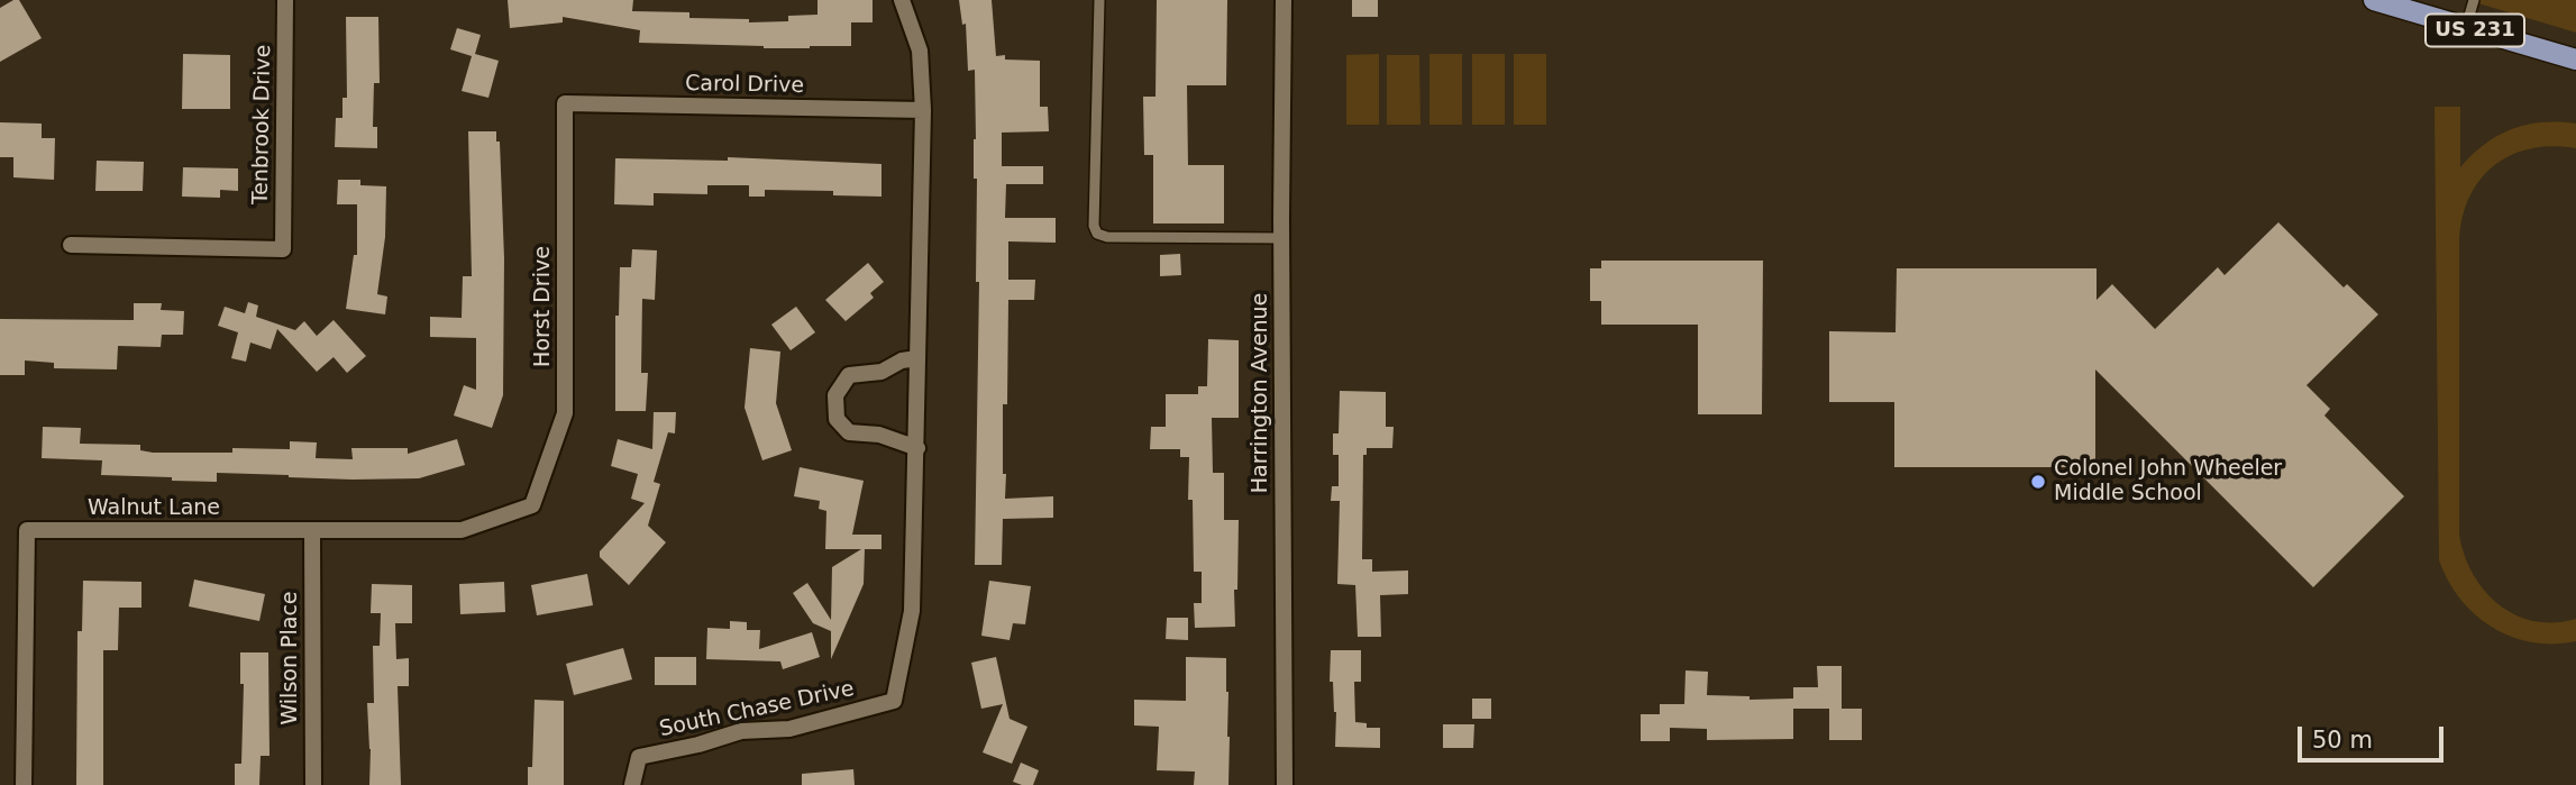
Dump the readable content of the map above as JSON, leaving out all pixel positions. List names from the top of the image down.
{
  "streets": {
    "main road": ["US 231"],
    "street": [
      "Carol Drive",
      "Tenbrook Drive",
      "Horst Drive",
      "Harrington Avenue",
      "Walnut Lane",
      "Wilson Place",
      "South Chase Drive"
    ]
  },
  "crossings": [
    ["Carol Drive", "Horst Drive"],
    ["Carol Drive", "South Chase Drive"],
    ["Horst Drive", "Walnut Lane"],
    ["Walnut Lane", "Wilson Place"]
  ],
  "places": ["Colonel John Wheeler Middle School"],
  "scale_bar": "50 m"
}
